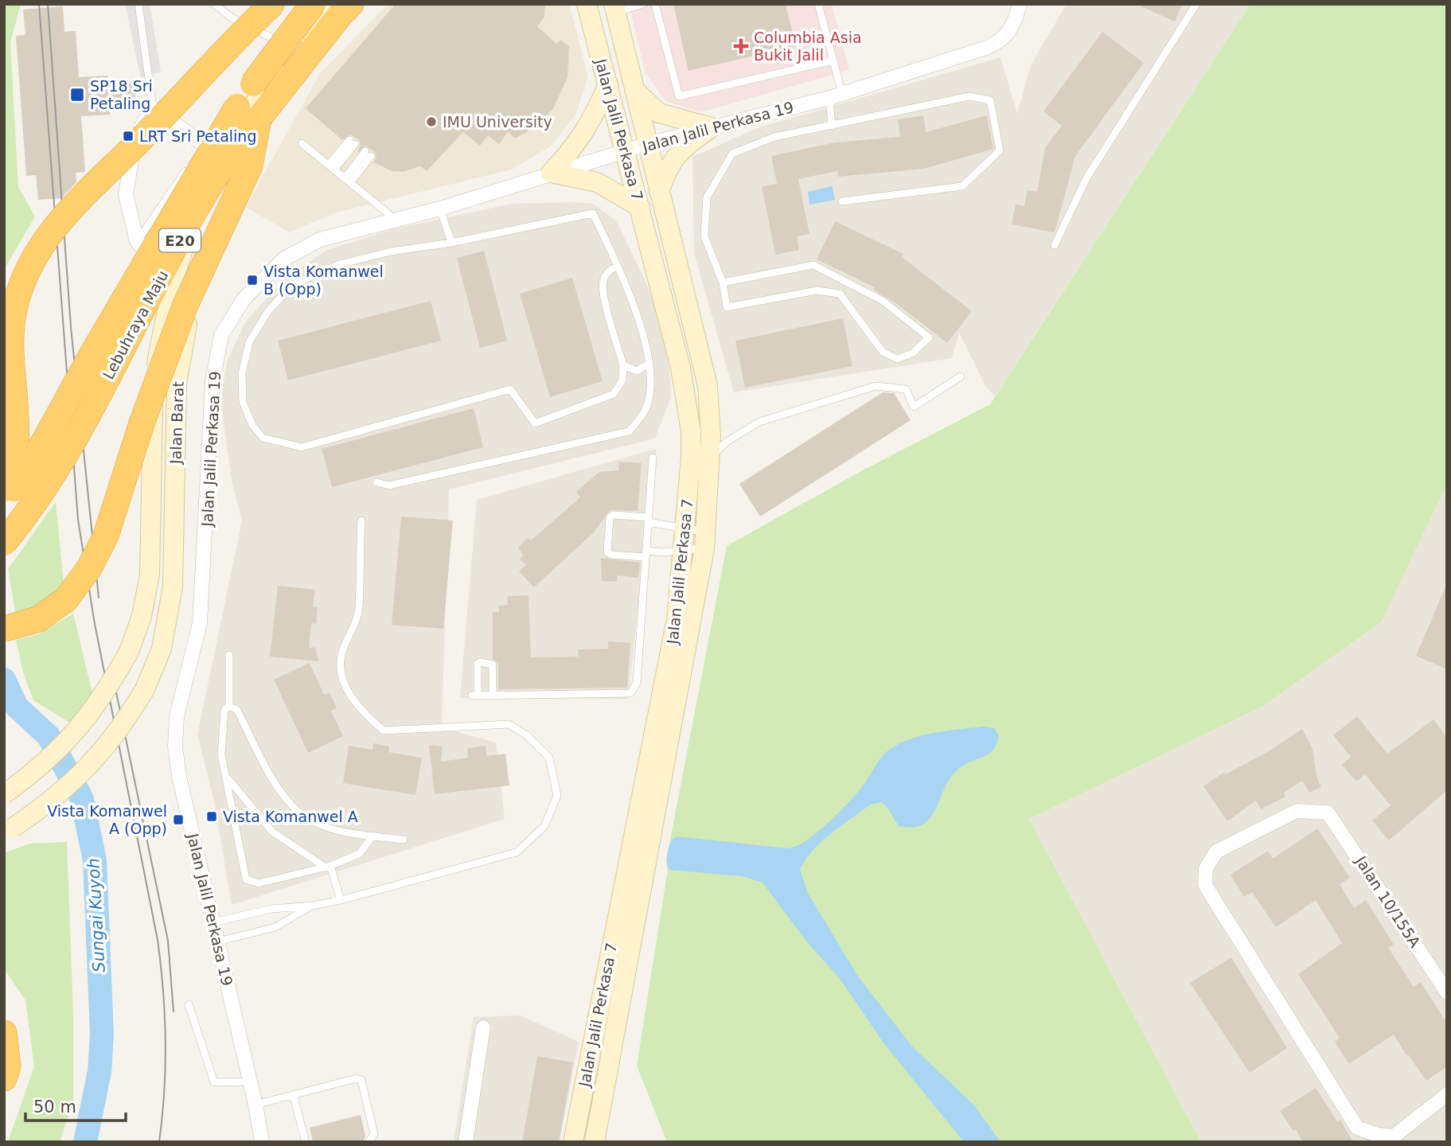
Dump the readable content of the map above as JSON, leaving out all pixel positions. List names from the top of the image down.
{
  "streets": {
    "highway": ["E20", "Lebuhraya Maju"],
    "street": [
      "Jalan Jalil Perkasa 19",
      "Jalan Jalil Perkasa 7",
      "Jalan Barat",
      "Jalan 10/155A"
    ]
  },
  "crossings": [
    ["Jalan Jalil Perkasa 19", "Jalan Jalil Perkasa 7"],
    ["Lebuhraya Maju", "Jalan Barat"]
  ],
  "water": ["Sungai Kuyoh"],
  "places": {
    "health": ["Columbia Asia Bukit Jalil"],
    "transit": [
      "SP18 Sri Petaling",
      "LRT Sri Petaling",
      "Vista Komanwel B (Opp)",
      "Vista Komanwel A",
      "Vista Komanwel A (Opp)"
    ],
    "other": ["IMU University"]
  },
  "scale_bar": "50 m"
}
